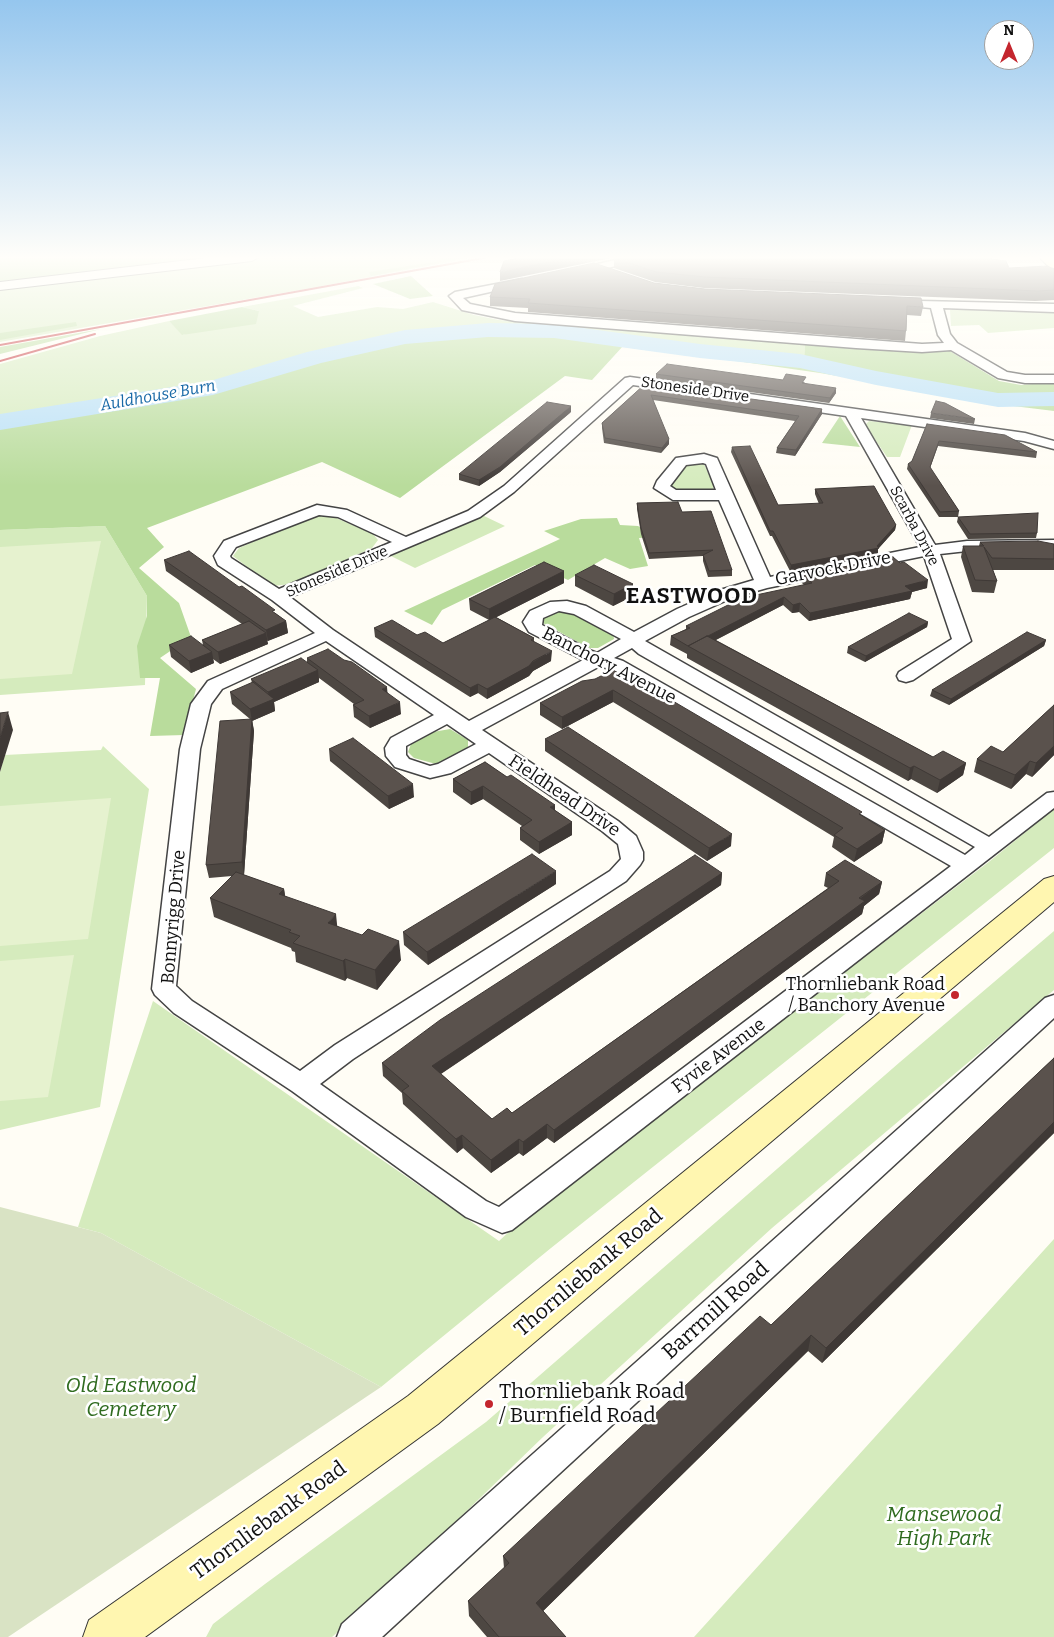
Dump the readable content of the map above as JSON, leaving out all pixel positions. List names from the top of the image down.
{
  "streets": {
    "main road": ["Thornliebank Road"],
    "street": [
      "Stoneside Drive",
      "Scarba Drive",
      "Garvock Drive",
      "Banchory Avenue",
      "Fieldhead Drive",
      "Bonnyrigg Drive",
      "Fyvie Avenue",
      "Barrmill Road"
    ]
  },
  "crossings": [
    ["Stoneside Drive", "Scarba Drive"],
    ["Stoneside Drive", "Fieldhead Drive"],
    ["Scarba Drive", "Garvock Drive"],
    ["Garvock Drive", "Banchory Avenue"],
    ["Garvock Drive", "Fieldhead Drive"],
    ["Banchory Avenue", "Fyvie Avenue"],
    ["Fieldhead Drive", "Bonnyrigg Drive"],
    ["Bonnyrigg Drive", "Fyvie Avenue"]
  ],
  "districts": ["EASTWOOD"],
  "water": ["Auldhouse Burn"],
  "parks": ["Old Eastwood Cemetery", "Mansewood High Park"],
  "places": ["Thornliebank Road / Banchory Avenue", "Thornliebank Road / Burnfield Road"],
  "north": "top"
}
